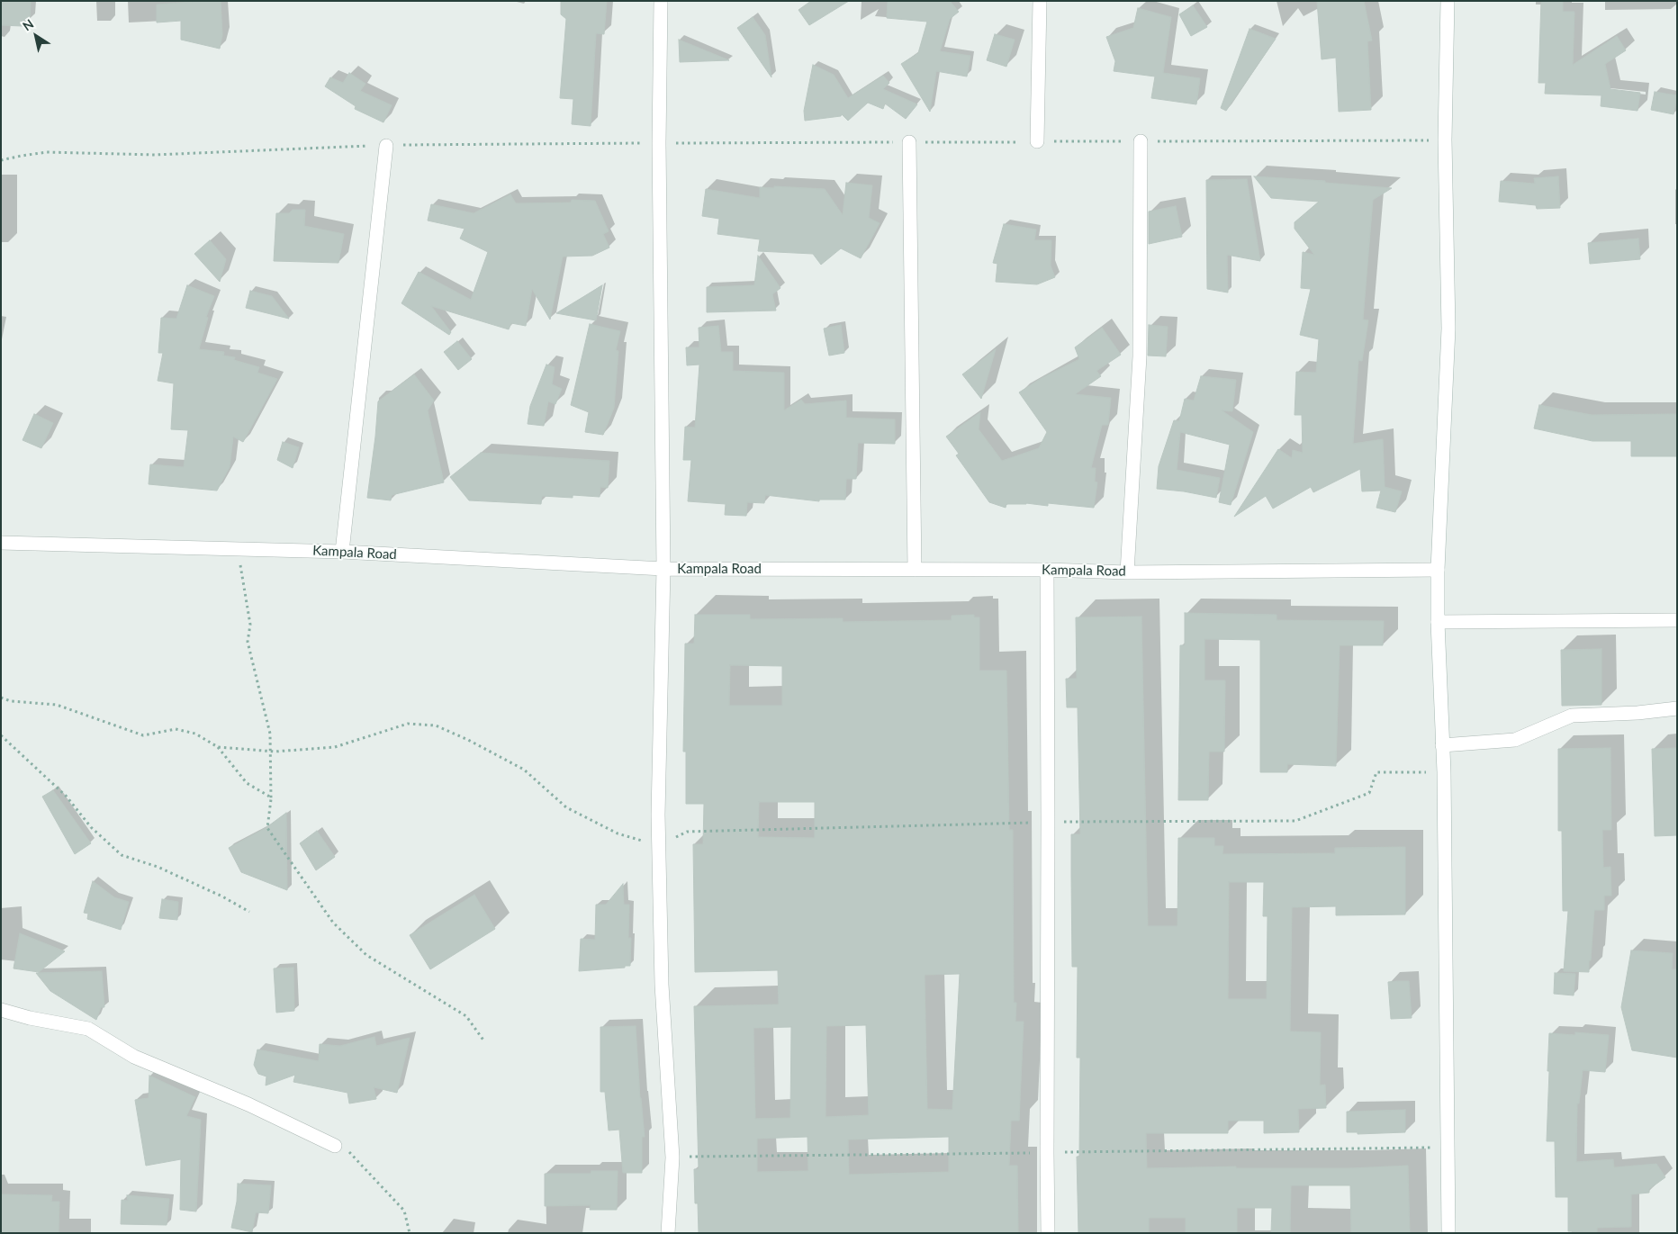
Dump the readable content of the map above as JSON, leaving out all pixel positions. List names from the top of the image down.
{
  "streets": {
    "street": ["Kampala Road"]
  },
  "north": "top left"
}
